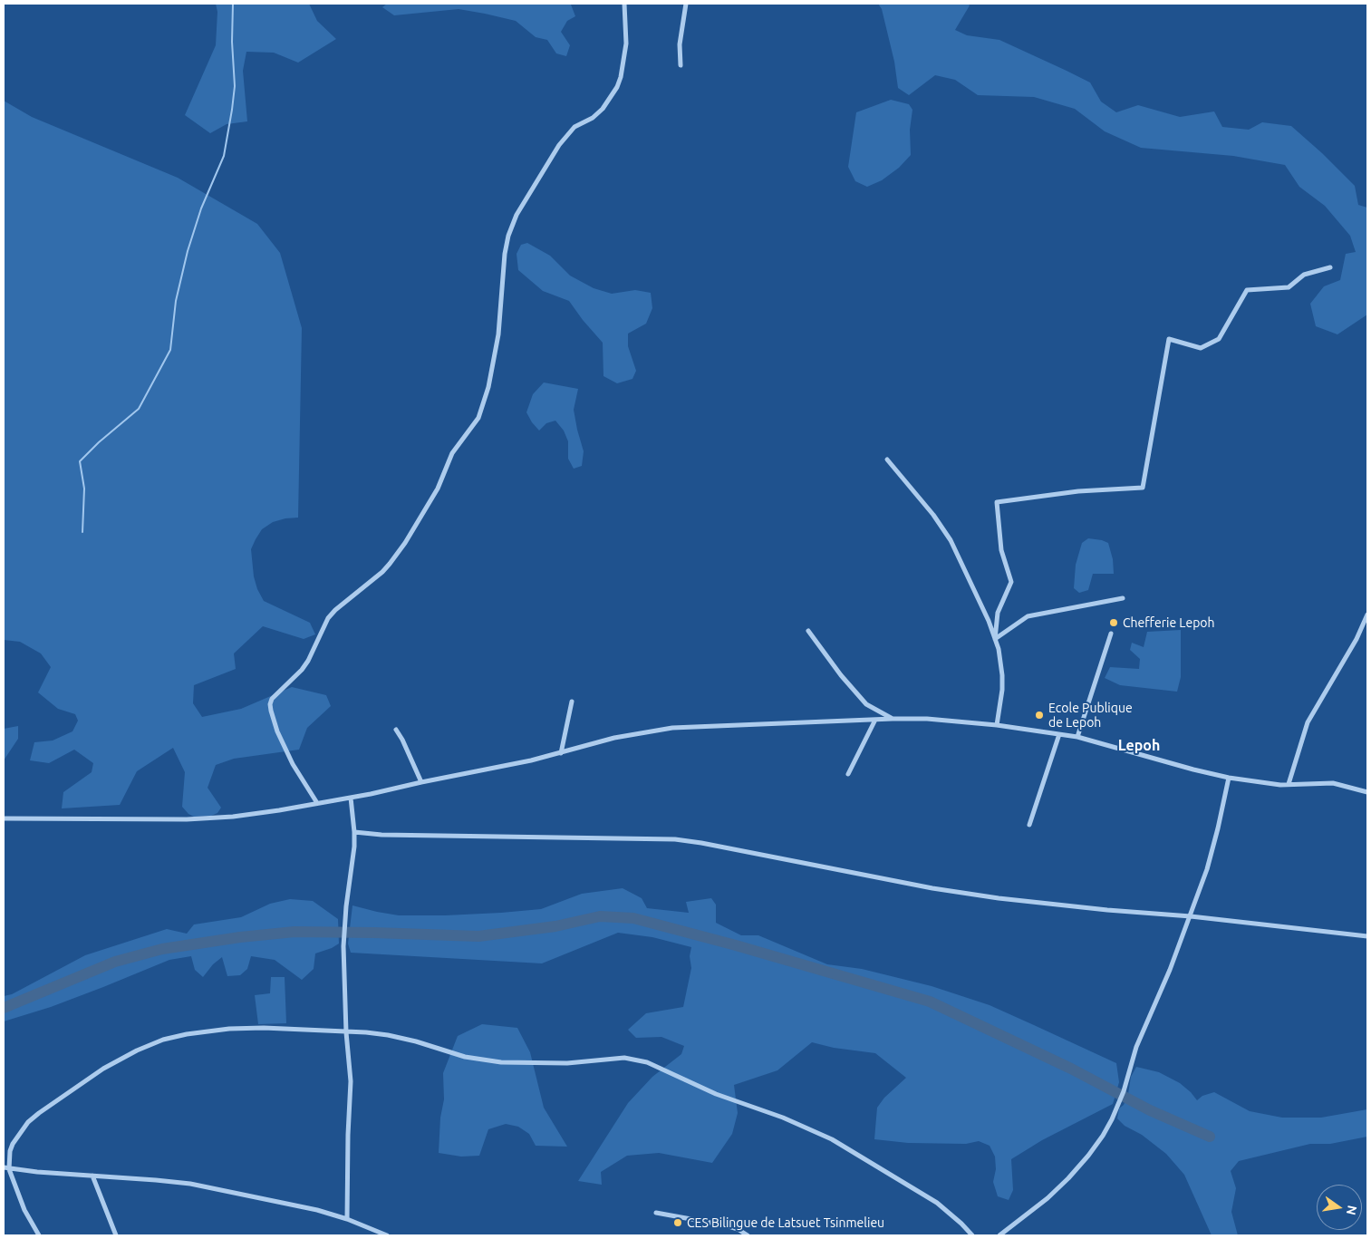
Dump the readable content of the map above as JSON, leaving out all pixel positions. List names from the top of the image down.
{
  "districts": ["Lepoh"],
  "places": ["Chefferie Lepoh", "Ecole Publique de Lepoh", "CES Bilingue de Latsuet Tsinmelieu"],
  "north": "right"
}
